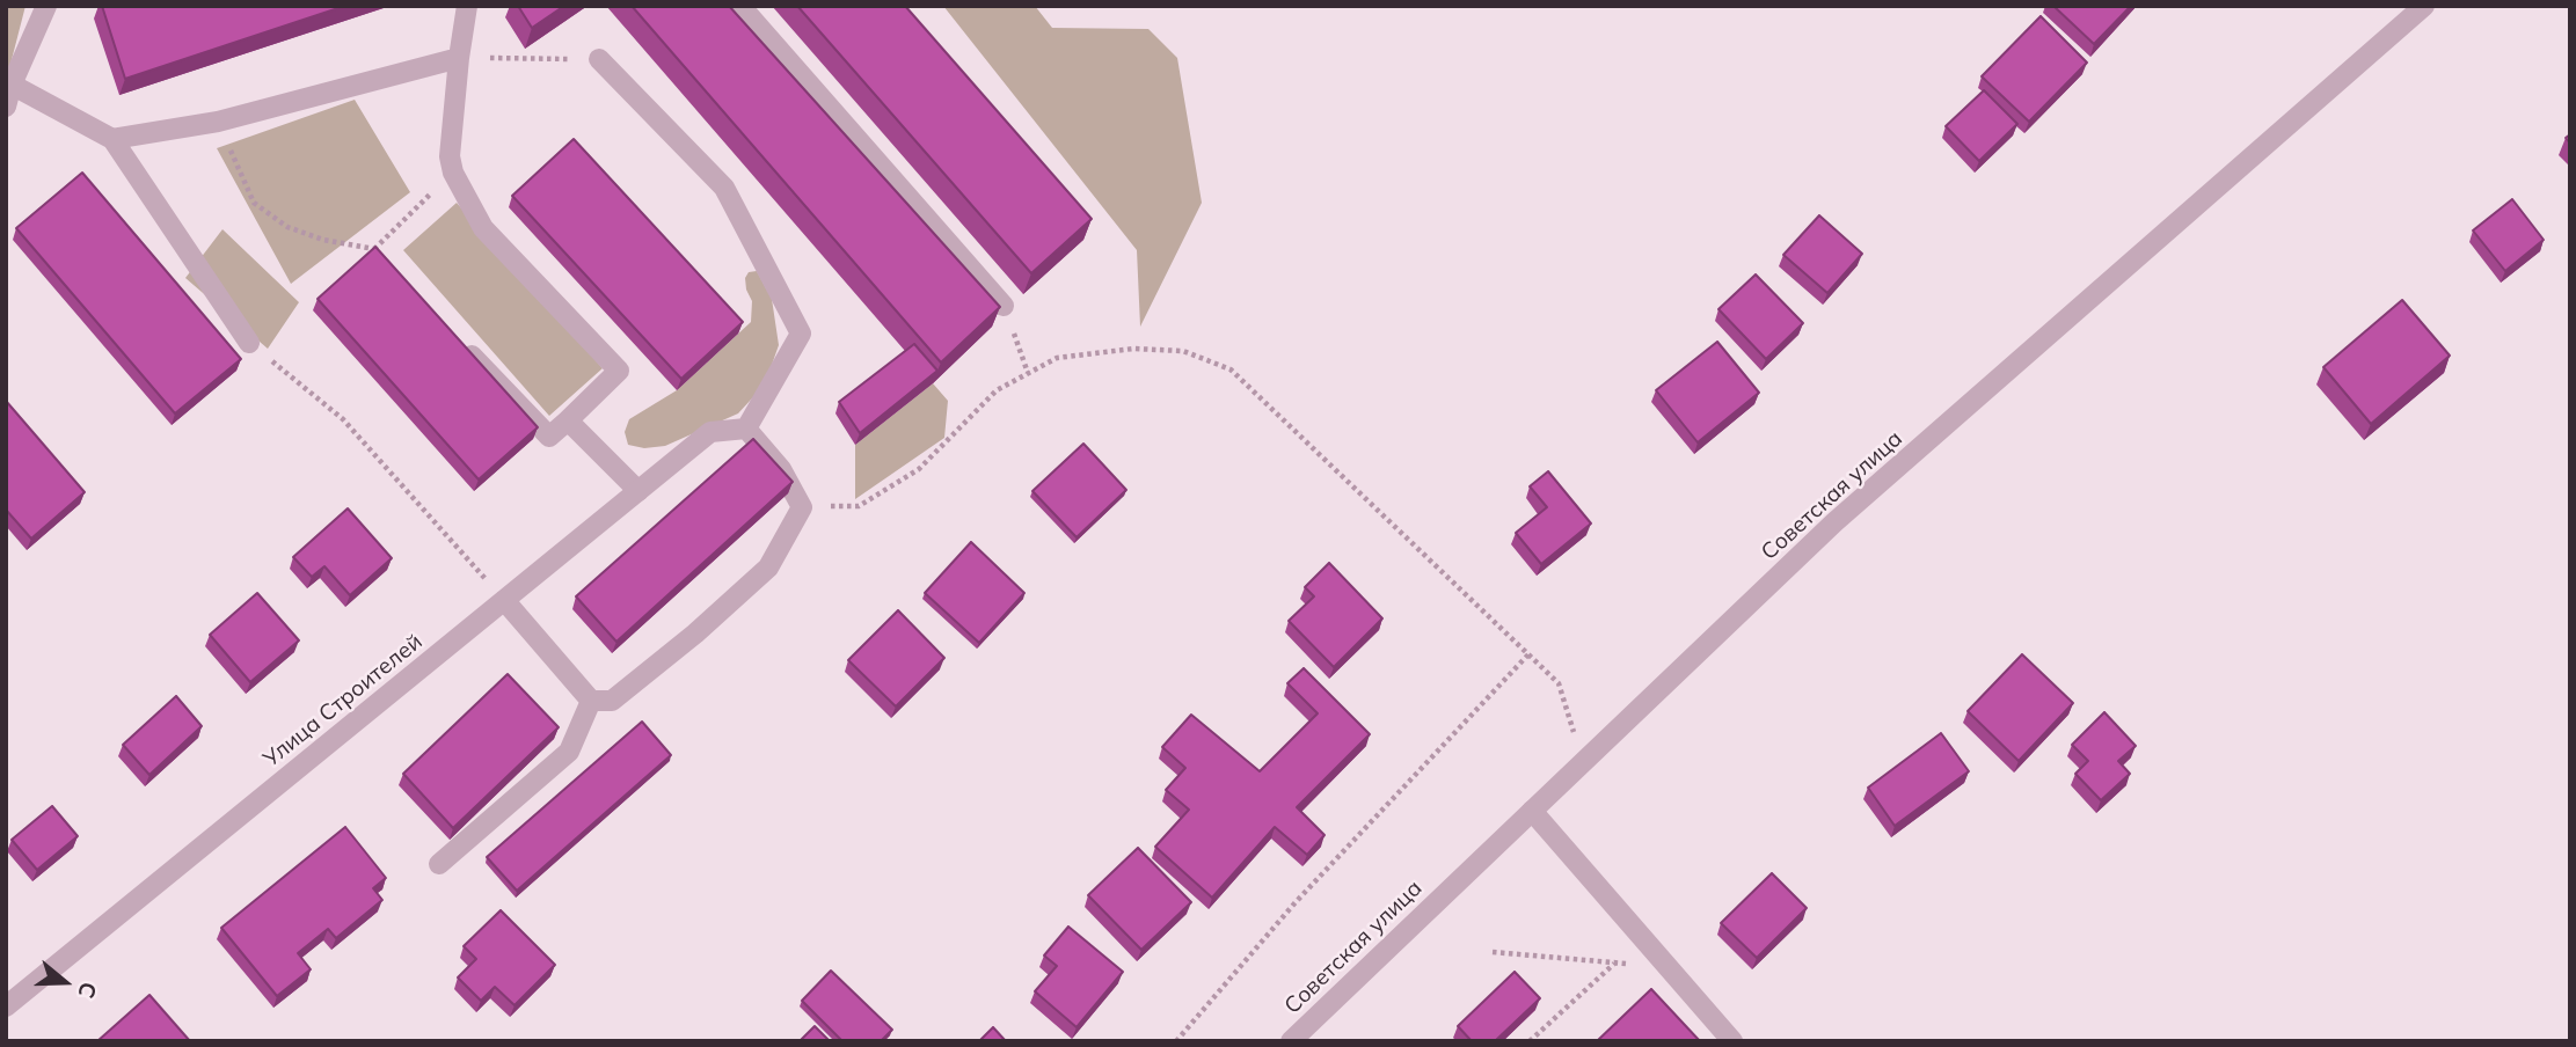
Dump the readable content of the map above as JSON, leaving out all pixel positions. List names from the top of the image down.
{
  "streets": {
    "street": ["Советская улица", "Улица Строителей"]
  },
  "north": "right"
}
